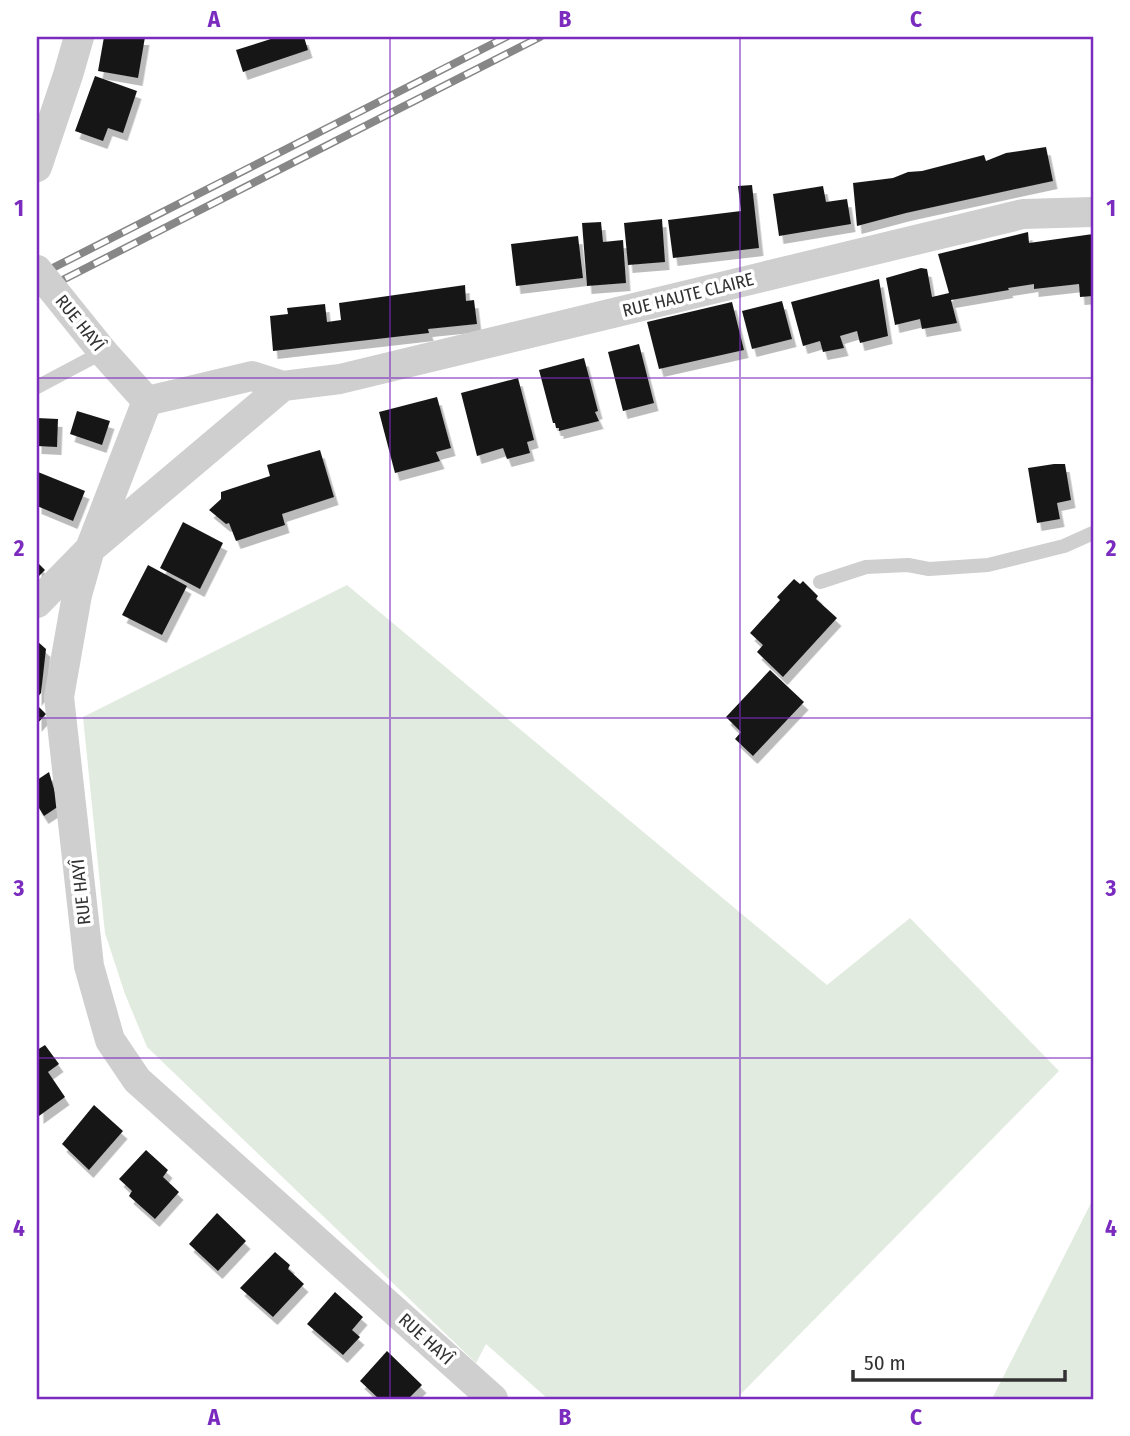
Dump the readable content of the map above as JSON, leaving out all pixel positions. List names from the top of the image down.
{
  "streets": {
    "street": ["RUE HAUTE CLAIRE", "RUE HAYÎ"]
  },
  "scale_bar": "50 m",
  "grid": {
    "columns": ["A", "B", "C"],
    "rows": [
      "1",
      "2",
      "3",
      "4"
    ]
  }
}
